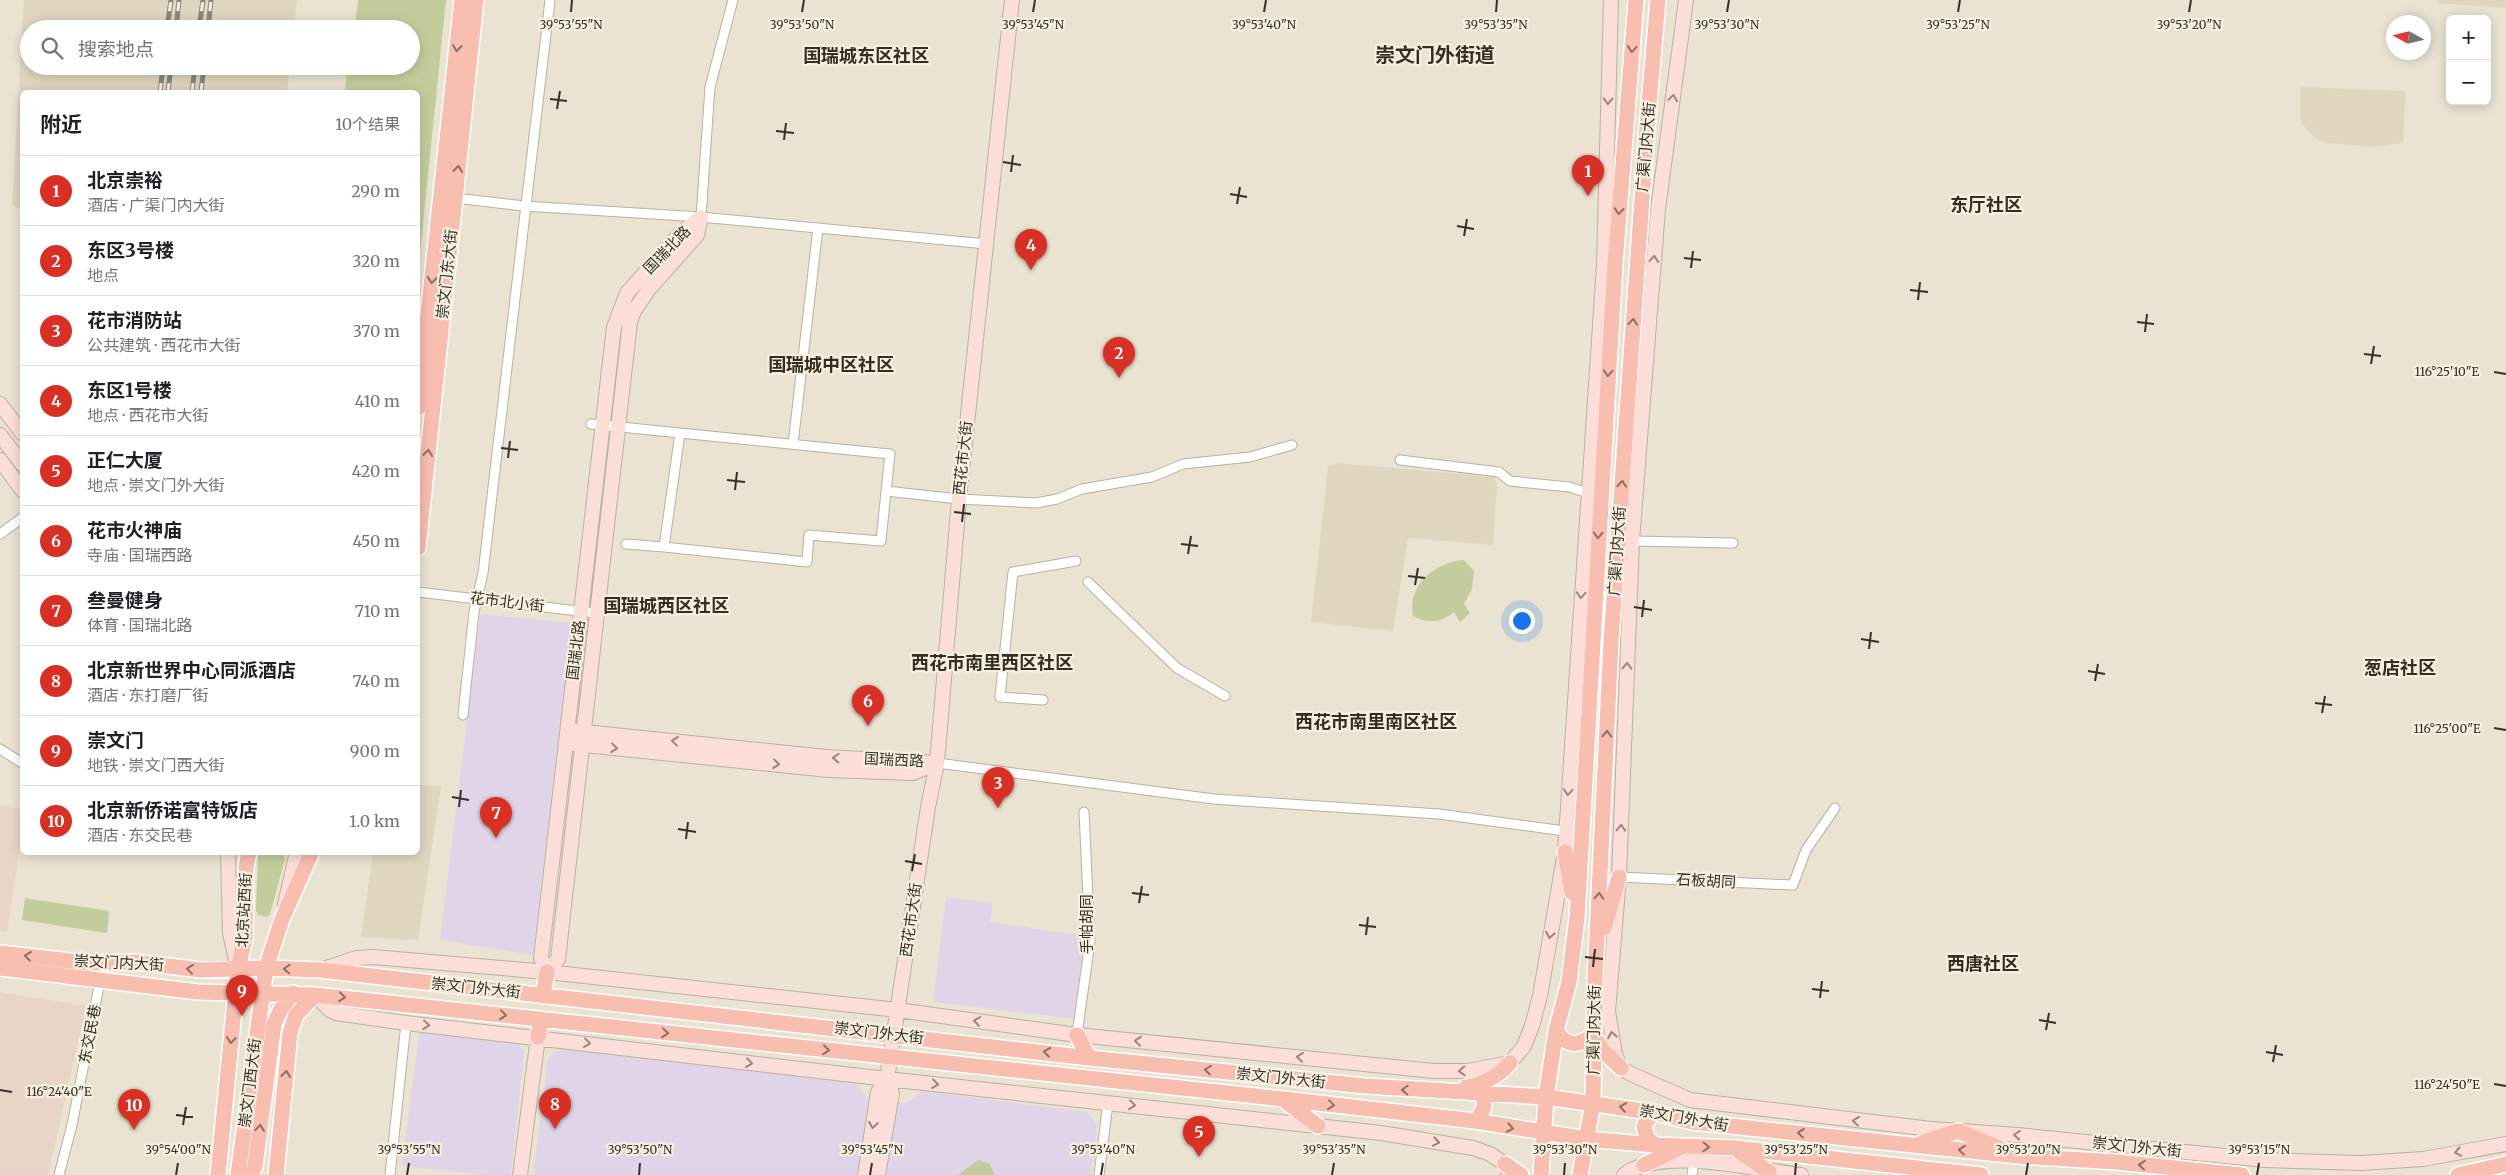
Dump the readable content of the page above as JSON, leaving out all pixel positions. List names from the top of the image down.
{
  "streets": {
    "main road": [
      "广渠门内大街",
      "崇文门东大街",
      "北京站西街",
      "崇文门内大街",
      "崇文门外大街",
      "崇文门西大街"
    ],
    "street": [
      "国瑞北路",
      "西花市大街",
      "花市北小街",
      "国瑞西路",
      "石板胡同",
      "手帕胡同",
      "东交民巷"
    ]
  },
  "crossings": [
    ["广渠门内大街", "石板胡同"],
    ["广渠门内大街", "崇文门外大街"],
    ["国瑞北路", "花市北小街"],
    ["国瑞北路", "国瑞西路"],
    ["国瑞北路", "崇文门外大街"],
    ["西花市大街", "国瑞西路"],
    ["西花市大街", "崇文门外大街"],
    ["北京站西街", "崇文门内大街"],
    ["北京站西街", "崇文门外大街"],
    ["北京站西街", "崇文门西大街"],
    ["手帕胡同", "崇文门外大街"],
    ["崇文门内大街", "崇文门外大街"],
    ["崇文门内大街", "东交民巷"],
    ["崇文门内大街", "崇文门西大街"],
    ["崇文门外大街", "崇文门西大街"]
  ],
  "districts": [
    "崇文门外街道",
    "国瑞城东区社区",
    "东厅社区",
    "国瑞城中区社区",
    "国瑞城西区社区",
    "西花市南里西区社区",
    "葱店社区",
    "西花市南里南区社区",
    "西唐社区"
  ],
  "north": "left",
  "page": {
    "map_buttons": ["+", "−"],
    "search": "搜索地点",
    "heading": ["附近", "10个结果"],
    "pins": [
      "1",
      "4",
      "2",
      "6",
      "3",
      "7",
      "9",
      "8",
      "10",
      "5"
    ],
    "list": [
      {
        "mark": "1",
        "name": "北京崇裕",
        "note": "酒店 · 广渠门内大街",
        "value": "290 m"
      },
      {
        "mark": "2",
        "name": "东区3号楼",
        "note": "地点",
        "value": "320 m"
      },
      {
        "mark": "3",
        "name": "花市消防站",
        "note": "公共建筑 · 西花市大街",
        "value": "370 m"
      },
      {
        "mark": "4",
        "name": "东区1号楼",
        "note": "地点 · 西花市大街",
        "value": "410 m"
      },
      {
        "mark": "5",
        "name": "正仁大厦",
        "note": "地点 · 崇文门外大街",
        "value": "420 m"
      },
      {
        "mark": "6",
        "name": "花市火神庙",
        "note": "寺庙 · 国瑞西路",
        "value": "450 m"
      },
      {
        "mark": "7",
        "name": "叁曼健身",
        "note": "体育 · 国瑞北路",
        "value": "710 m"
      },
      {
        "mark": "8",
        "name": "北京新世界中心同派酒店",
        "note": "酒店 · 东打磨厂街",
        "value": "740 m"
      },
      {
        "mark": "9",
        "name": "崇文门",
        "note": "地铁 · 崇文门西大街",
        "value": "900 m"
      },
      {
        "mark": "10",
        "name": "北京新侨诺富特饭店",
        "note": "酒店 · 东交民巷",
        "value": "1.0 km"
      }
    ]
  },
  "coordinates": [
    "39°53'55\"N",
    "39°53'50\"N",
    "39°53'45\"N",
    "39°53'40\"N",
    "39°53'35\"N",
    "39°53'30\"N",
    "39°53'25\"N",
    "39°53'20\"N",
    "116°25'10\"E",
    "116°25'00\"E",
    "116°24'50\"E",
    "116°24'40\"E",
    "39°54'00\"N",
    "39°53'15\"N"
  ]
}
